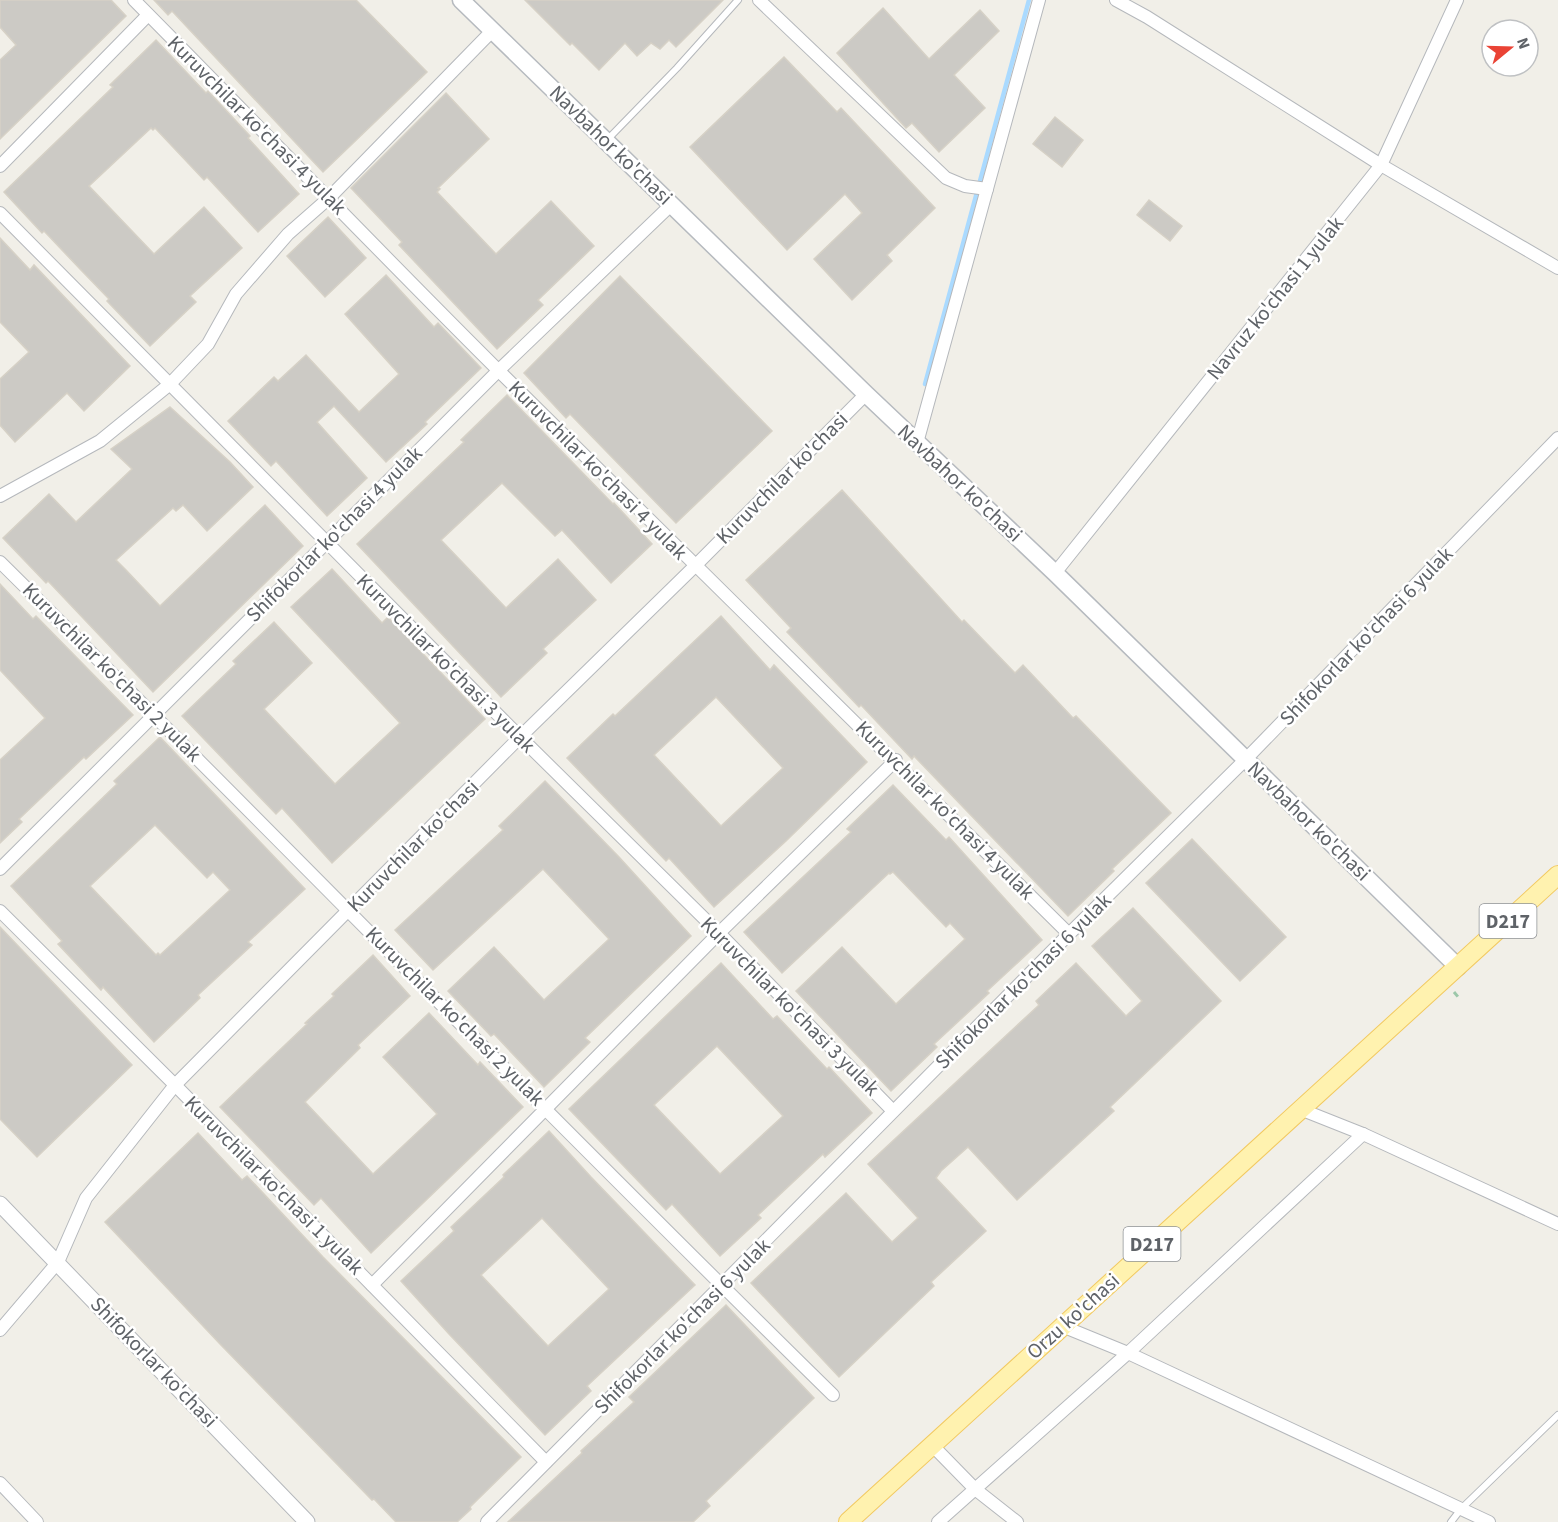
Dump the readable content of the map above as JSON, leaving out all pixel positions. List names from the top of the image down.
{
  "streets": {
    "main road": ["Navbahor ko'chasi", "D217", "Orzu ko'chasi"],
    "street": [
      "Kuruvchilar ko'chasi 4 yulak",
      "Navruz ko'chasi 1 yulak",
      "Kuruvchilar ko'chasi",
      "Shifokorlar ko'chasi 4 yulak",
      "Shifokorlar ko'chasi 6 yulak",
      "Kuruvchilar ko'chasi 3 yulak",
      "Kuruvchilar ko'chasi 2 yulak",
      "Kuruvchilar ko'chasi 1 yulak",
      "Shifokorlar ko'chasi"
    ]
  },
  "crossings": [
    ["Kuruvchilar ko'chasi 4 yulak", "Kuruvchilar ko'chasi"],
    ["Kuruvchilar ko'chasi 4 yulak", "Shifokorlar ko'chasi 4 yulak"],
    ["Kuruvchilar ko'chasi 4 yulak", "Shifokorlar ko'chasi 6 yulak"],
    ["Navbahor ko'chasi", "Navruz ko'chasi 1 yulak"],
    ["Navbahor ko'chasi", "Kuruvchilar ko'chasi"],
    ["Navbahor ko'chasi", "Shifokorlar ko'chasi 4 yulak"],
    ["Navbahor ko'chasi", "Shifokorlar ko'chasi 6 yulak"],
    ["Navbahor ko'chasi", "D217"],
    ["Navbahor ko'chasi", "Orzu ko'chasi"],
    ["Kuruvchilar ko'chasi", "Kuruvchilar ko'chasi 3 yulak"],
    ["Kuruvchilar ko'chasi", "Kuruvchilar ko'chasi 2 yulak"],
    ["Kuruvchilar ko'chasi", "Kuruvchilar ko'chasi 1 yulak"],
    ["Kuruvchilar ko'chasi", "Shifokorlar ko'chasi"],
    ["Shifokorlar ko'chasi 4 yulak", "Kuruvchilar ko'chasi 3 yulak"],
    ["Shifokorlar ko'chasi 4 yulak", "Kuruvchilar ko'chasi 2 yulak"],
    ["Shifokorlar ko'chasi 6 yulak", "Kuruvchilar ko'chasi 3 yulak"],
    ["Shifokorlar ko'chasi 6 yulak", "Kuruvchilar ko'chasi 2 yulak"],
    ["Shifokorlar ko'chasi 6 yulak", "Kuruvchilar ko'chasi 1 yulak"],
    ["D217", "Orzu ko'chasi"]
  ],
  "north": "right"
}
